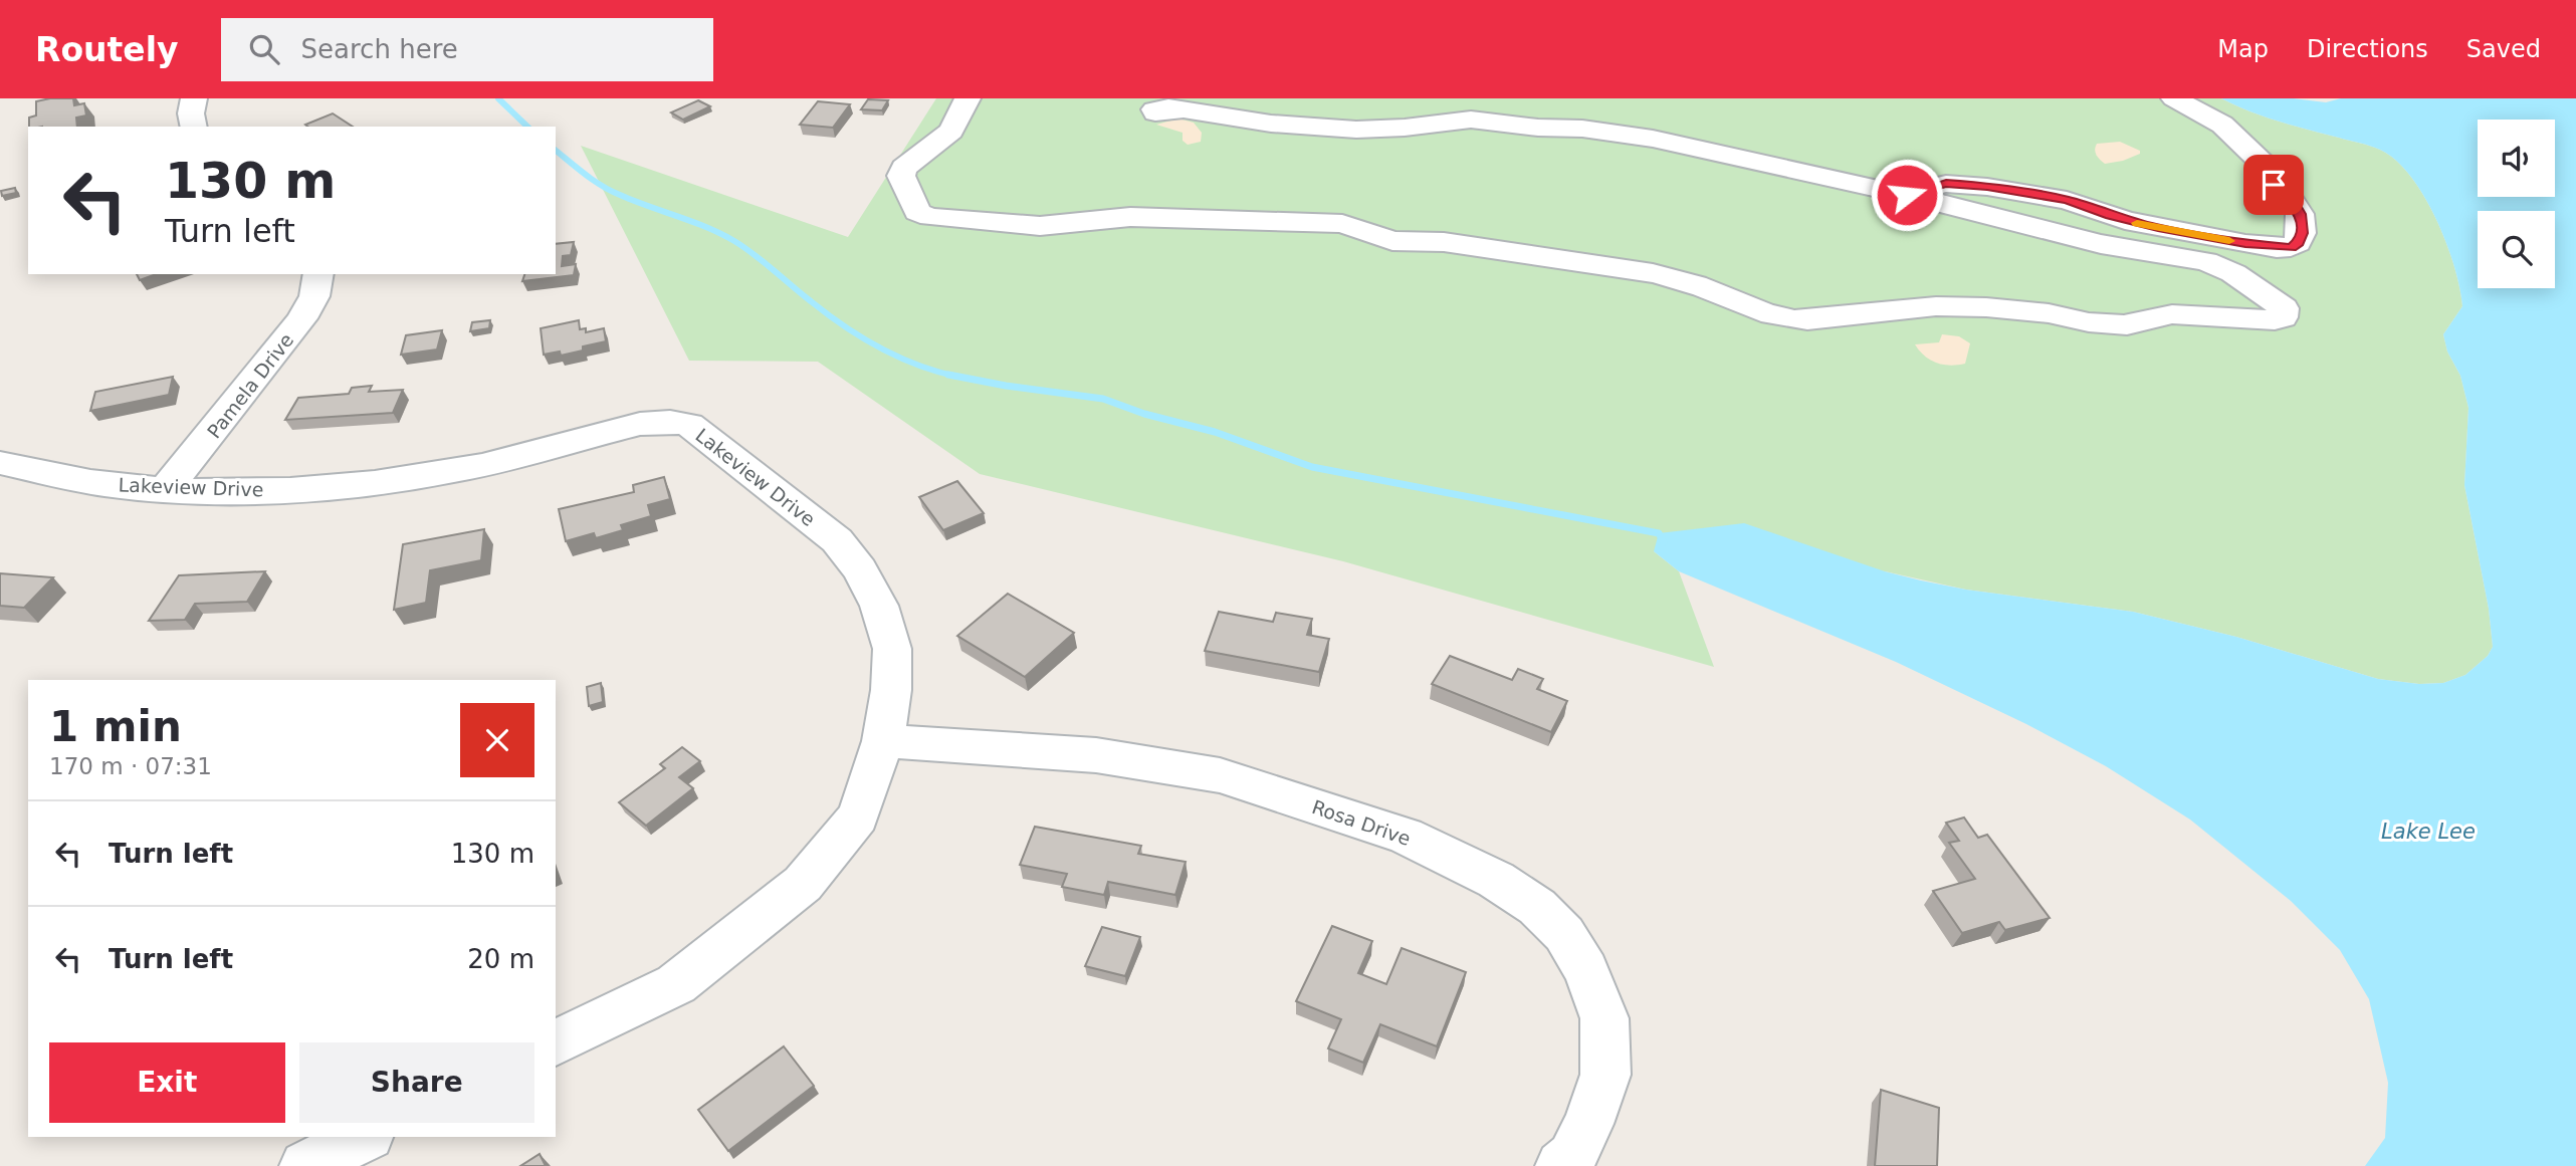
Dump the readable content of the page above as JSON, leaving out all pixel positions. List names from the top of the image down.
{
  "streets": {
    "street": ["Pamela Drive", "Lakeview Drive", "Rosa Drive"]
  },
  "crossings": [
    ["Pamela Drive", "Lakeview Drive"],
    ["Lakeview Drive", "Rosa Drive"]
  ],
  "water": ["Lake Lee"],
  "page": {
    "header": "Routely",
    "search": "Search here",
    "nav": ["Map", "Directions", "Saved"],
    "turn": ["130 m", "Turn left"],
    "heading": ["1 min", "170 m · 07:31"],
    "list": [
      {
        "name": "Turn left",
        "value": "130 m"
      },
      {
        "name": "Turn left",
        "value": "20 m"
      }
    ],
    "buttons": ["Exit", "Share"]
  }
}
